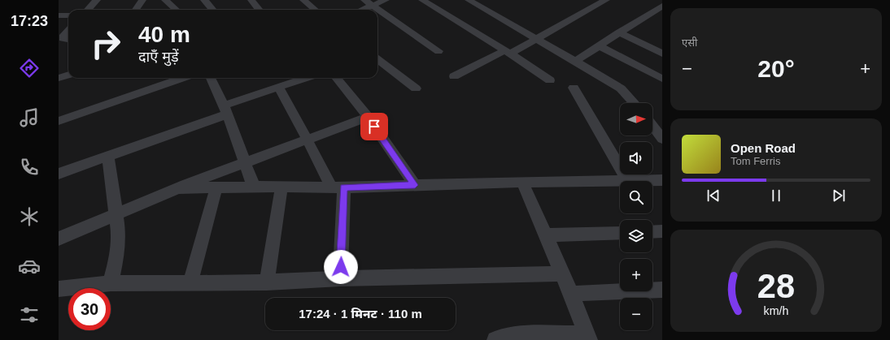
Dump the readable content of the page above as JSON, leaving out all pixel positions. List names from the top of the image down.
{
  "north": "right",
  "page": {
    "tabs": "17:23",
    "tile": "एसी",
    "turn": ["40 m", "दाएँ मुड़ें"],
    "heat": ["−", "20°", "+"],
    "map_buttons": ["+", "−"],
    "song": ["Open Road", "Tom Ferris"],
    "limit": "30",
    "trip": "17:24 · 1 मिनट · 110 m",
    "gauge": ["28", "km/h"]
  }
}
